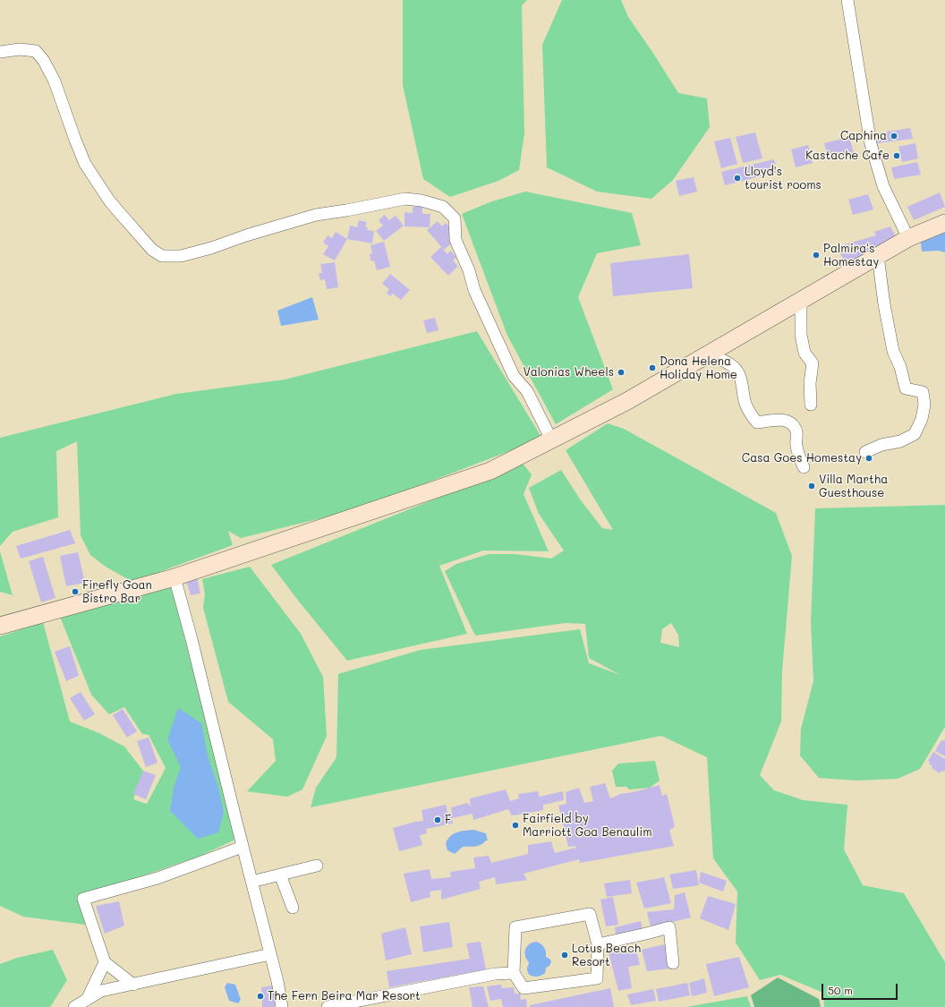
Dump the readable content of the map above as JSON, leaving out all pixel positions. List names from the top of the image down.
{
  "places": [
    "Caphina",
    "Kastache Cafe",
    "Lloyd's tourist rooms",
    "Palmira's Homestay",
    "Dona Helena Holiday Home",
    "Valonias Wheels",
    "Casa Goes Homestay",
    "Villa Martha Guesthouse",
    "Firefly Goan Bistro Bar",
    "F",
    "Fairfield by Marriott Goa Benaulim",
    "Lotus Beach Resort",
    "The Fern Beira Mar Resort"
  ],
  "scale_bar": "50 m"
}
